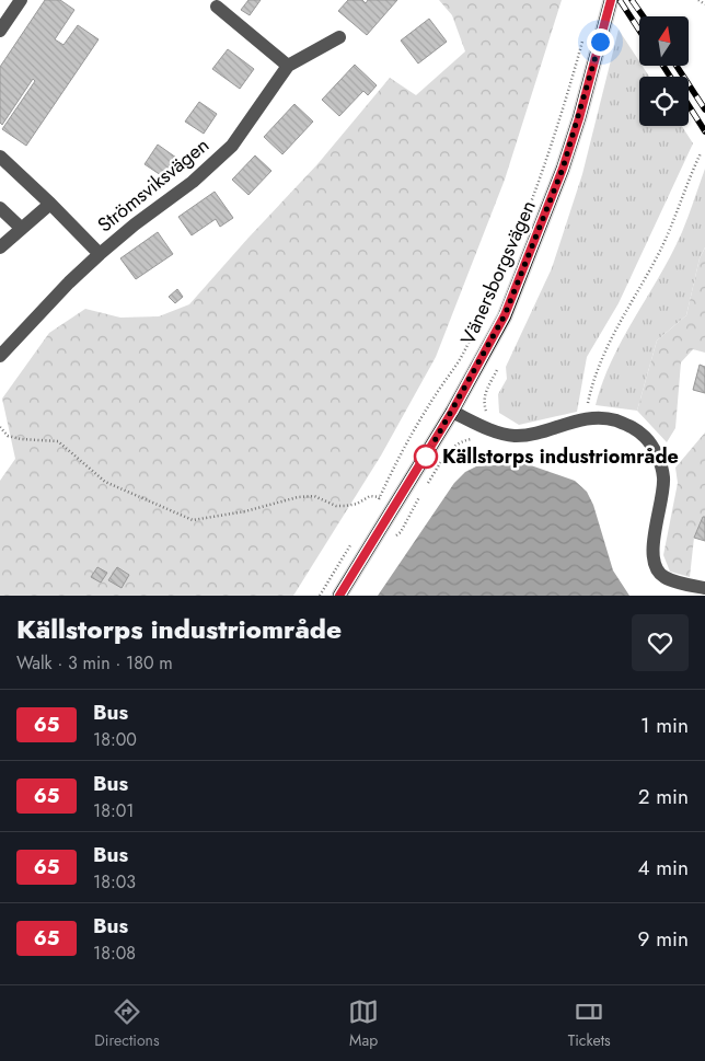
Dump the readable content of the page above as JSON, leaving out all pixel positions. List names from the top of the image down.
{
  "streets": {
    "main road": ["Vänersborgsvägen"],
    "street": ["Strömsviksvägen"]
  },
  "places": ["Källstorps industriområde"],
  "lines": ["bus line 65"],
  "north": "top",
  "page": {
    "heading": ["Källstorps industriområde", "Walk · 3 min · 180 m"],
    "list": [
      {
        "mark": "65",
        "name": "Bus",
        "note": "18:00",
        "value": "1 min"
      },
      {
        "mark": "65",
        "name": "Bus",
        "note": "18:01",
        "value": "2 min"
      },
      {
        "mark": "65",
        "name": "Bus",
        "note": "18:03",
        "value": "4 min"
      },
      {
        "mark": "65",
        "name": "Bus",
        "note": "18:08",
        "value": "9 min"
      }
    ],
    "tabs": ["Directions", "Map", "Tickets"]
  }
}
